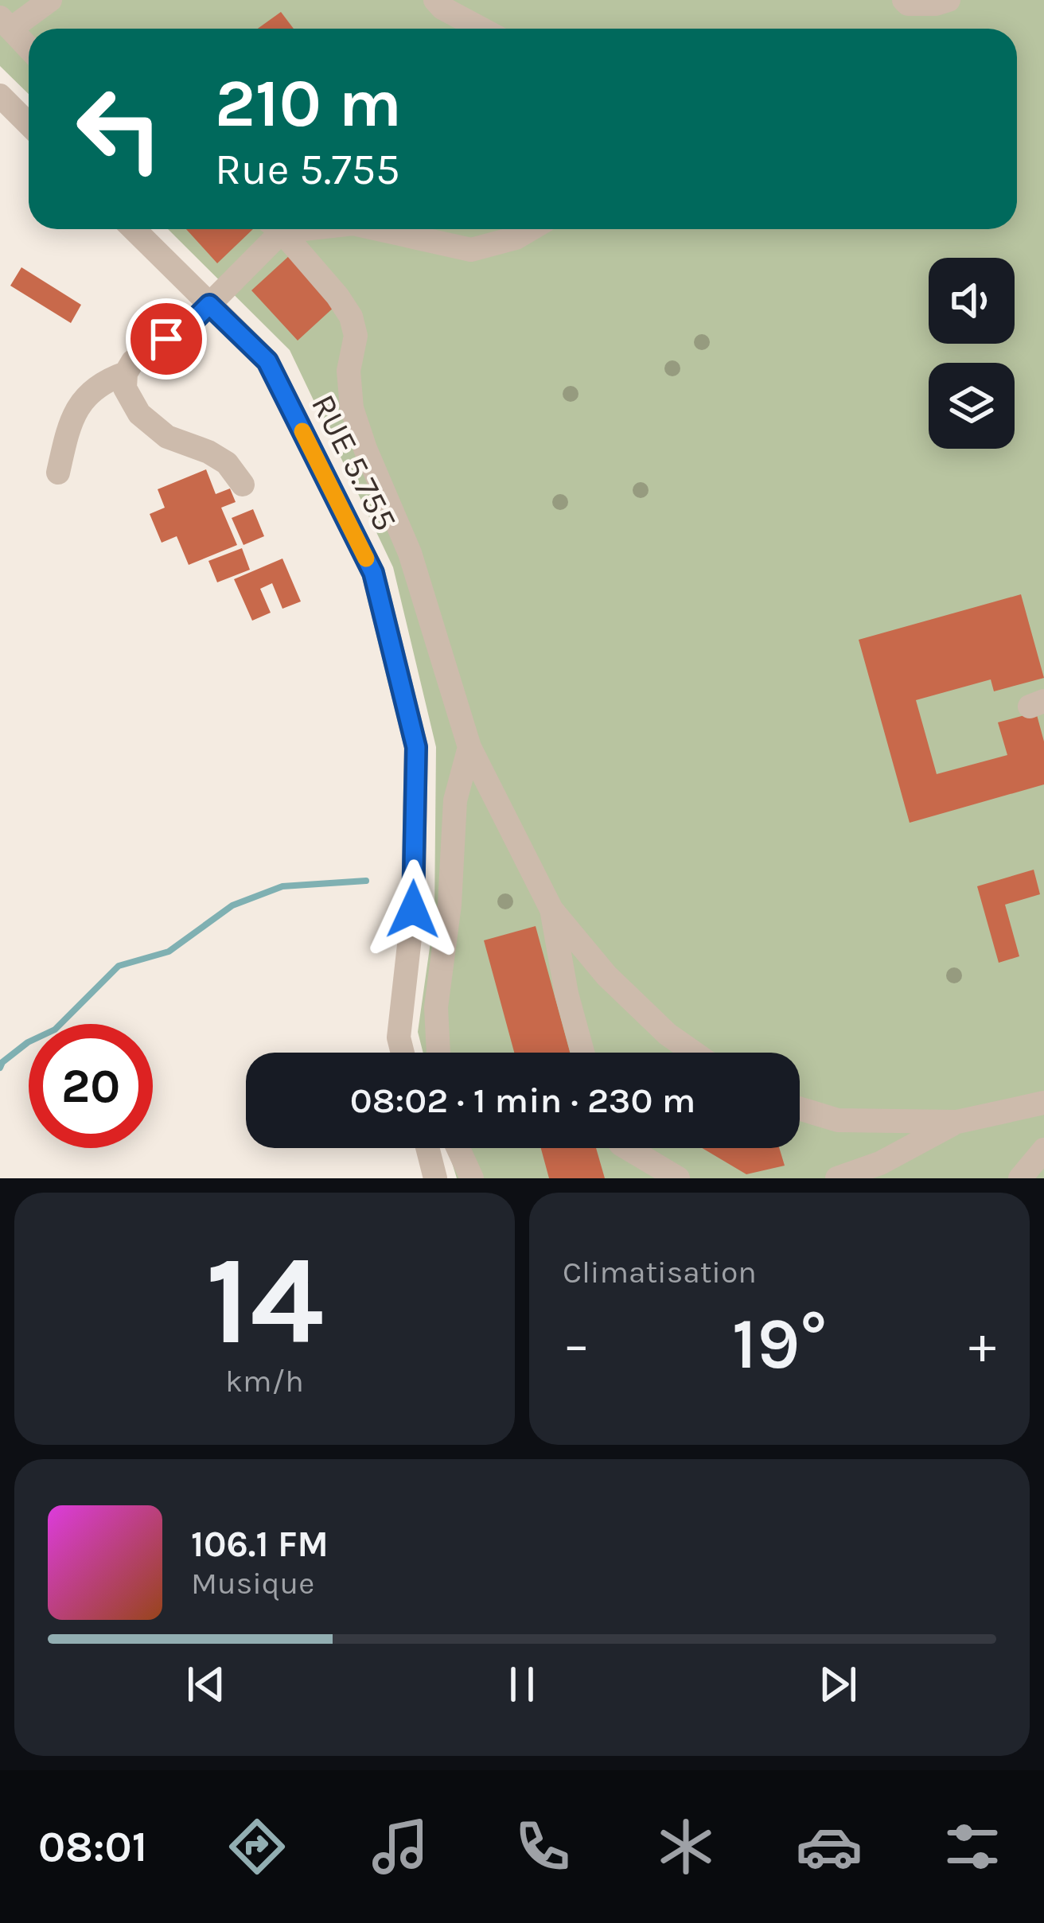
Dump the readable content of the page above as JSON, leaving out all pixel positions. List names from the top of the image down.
{
  "streets": {
    "lane": ["RUE 5.755"]
  },
  "page": {
    "turn": ["210 m", "Rue 5.755"],
    "limit": "20",
    "trip": "08:02 · 1 min · 230 m",
    "tile": [
      ["14", "km/h"],
      "Climatisation"
    ],
    "heat": ["−", "19°", "+"],
    "song": ["106.1 FM", "Musique"],
    "tabs": "08:01"
  }
}
